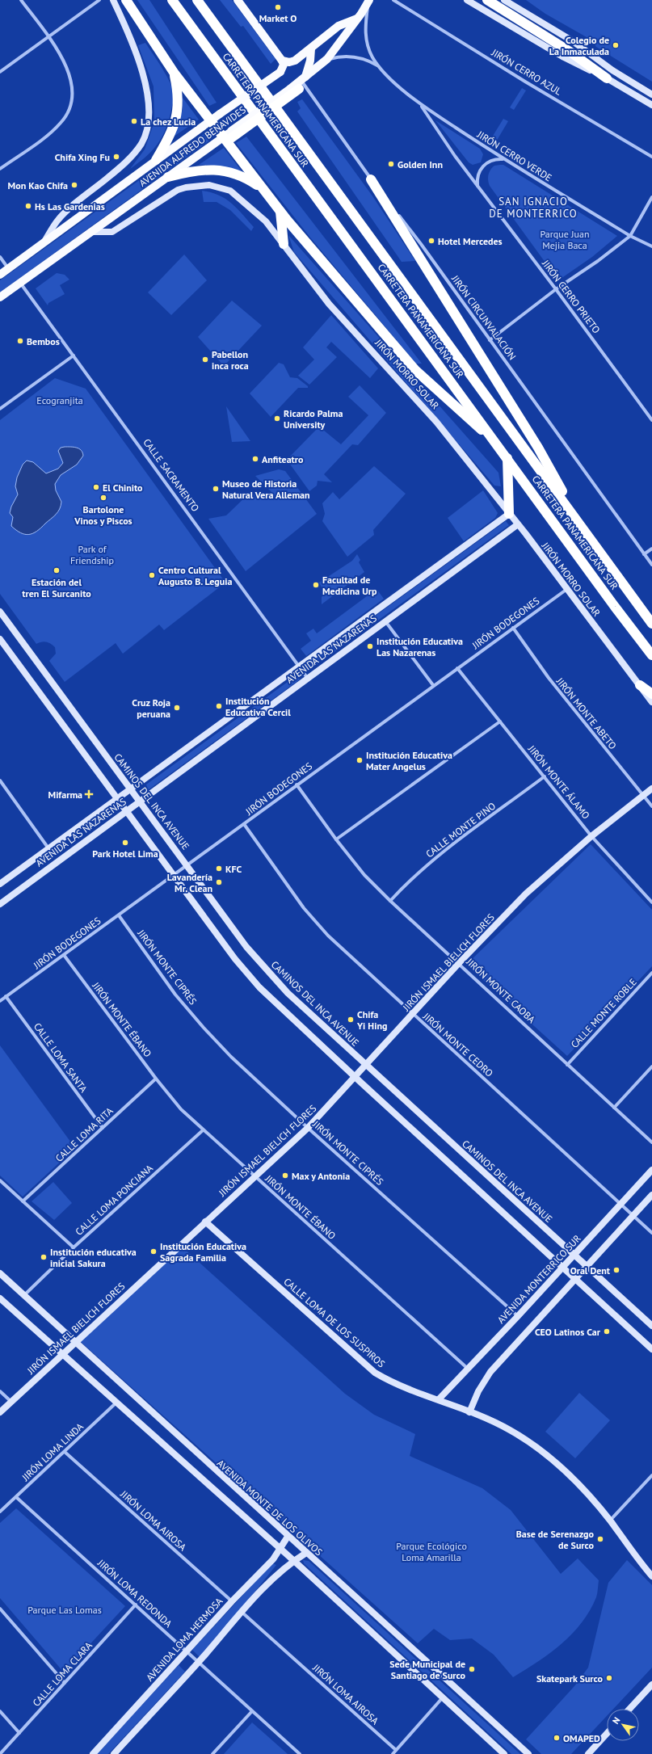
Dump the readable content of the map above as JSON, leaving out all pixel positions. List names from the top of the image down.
{
  "streets": {
    "highway": ["CARRETERA PANAMERICANA SUR"],
    "main road": ["AVENIDA ALFREDO BENAVIDES"],
    "street": [
      "JIRÓN CERRO AZUL",
      "JIRÓN CERRO VERDE",
      "JIRÓN CERRO PRIETO",
      "JIRÓN CIRCUNVALACIÓN",
      "JIRÓN MORRO SOLAR",
      "CALLE SACRAMENTO",
      "JIRÓN BODEGONES",
      "AVENIDA LAS NAZARENAS",
      "JIRÓN MONTE ABETO",
      "JIRÓN MONTE ÁLAMO",
      "CAMINOS DEL INCA AVENUE",
      "CALLE MONTE PINO",
      "JIRÓN ISMAEL BIELICH FLORES",
      "JIRÓN MONTE CIPRÉS",
      "JIRÓN MONTE CAOBA",
      "CALLE MONTE ROBLE",
      "JIRÓN MONTE ÉBANO",
      "JIRÓN MONTE CEDRO",
      "CALLE LOMA SANTA",
      "CALLE LOMA RITA",
      "CALLE LOMA PONCIANA",
      "AVENIDA MONTERRICO SUR",
      "CALLE LOMA DE LOS SUSPIROS",
      "JIRÓN LOMA LINDA",
      "AVENIDA MONTE DE LOS OLIVOS",
      "JIRÓN LOMA AIROSA",
      "JIRÓN LOMA REDONDA",
      "AVENIDA LOMA HERMOSA",
      "CALLE LOMA CLARA"
    ]
  },
  "crossings": [
    ["AVENIDA ALFREDO BENAVIDES", "JIRÓN MORRO SOLAR"],
    ["AVENIDA ALFREDO BENAVIDES", "CALLE SACRAMENTO"],
    ["JIRÓN CERRO VERDE", "JIRÓN CERRO PRIETO"],
    ["JIRÓN MORRO SOLAR", "JIRÓN BODEGONES"],
    ["JIRÓN MORRO SOLAR", "AVENIDA LAS NAZARENAS"],
    ["CALLE SACRAMENTO", "AVENIDA LAS NAZARENAS"],
    ["JIRÓN BODEGONES", "JIRÓN MONTE ABETO"],
    ["JIRÓN BODEGONES", "JIRÓN MONTE ÁLAMO"],
    ["JIRÓN BODEGONES", "CAMINOS DEL INCA AVENUE"],
    ["JIRÓN BODEGONES", "JIRÓN MONTE CIPRÉS"],
    ["JIRÓN BODEGONES", "JIRÓN MONTE CAOBA"],
    ["JIRÓN BODEGONES", "JIRÓN MONTE ÉBANO"],
    ["JIRÓN BODEGONES", "JIRÓN MONTE CEDRO"],
    ["JIRÓN BODEGONES", "CALLE LOMA SANTA"],
    ["AVENIDA LAS NAZARENAS", "CAMINOS DEL INCA AVENUE"],
    ["JIRÓN MONTE ABETO", "JIRÓN ISMAEL BIELICH FLORES"],
    ["JIRÓN MONTE ÁLAMO", "CALLE MONTE PINO"],
    ["JIRÓN MONTE ÁLAMO", "JIRÓN ISMAEL BIELICH FLORES"],
    ["CAMINOS DEL INCA AVENUE", "JIRÓN ISMAEL BIELICH FLORES"],
    ["CAMINOS DEL INCA AVENUE", "AVENIDA MONTERRICO SUR"],
    ["CALLE MONTE PINO", "JIRÓN MONTE CAOBA"],
    ["JIRÓN ISMAEL BIELICH FLORES", "JIRÓN MONTE CIPRÉS"],
    ["JIRÓN ISMAEL BIELICH FLORES", "JIRÓN MONTE CAOBA"],
    ["JIRÓN ISMAEL BIELICH FLORES", "JIRÓN MONTE ÉBANO"],
    ["JIRÓN ISMAEL BIELICH FLORES", "JIRÓN MONTE CEDRO"],
    ["JIRÓN ISMAEL BIELICH FLORES", "CALLE LOMA DE LOS SUSPIROS"],
    ["JIRÓN ISMAEL BIELICH FLORES", "AVENIDA MONTE DE LOS OLIVOS"],
    ["JIRÓN MONTE CIPRÉS", "AVENIDA MONTERRICO SUR"],
    ["JIRÓN MONTE CAOBA", "CALLE MONTE ROBLE"],
    ["JIRÓN MONTE ÉBANO", "CALLE LOMA RITA"],
    ["JIRÓN MONTE ÉBANO", "CALLE LOMA PONCIANA"],
    ["JIRÓN MONTE ÉBANO", "AVENIDA MONTERRICO SUR"],
    ["JIRÓN MONTE CEDRO", "AVENIDA MONTERRICO SUR"],
    ["CALLE LOMA SANTA", "CALLE LOMA RITA"],
    ["CALLE LOMA PONCIANA", "AVENIDA MONTE DE LOS OLIVOS"],
    ["AVENIDA MONTERRICO SUR", "CALLE LOMA DE LOS SUSPIROS"],
    ["JIRÓN LOMA LINDA", "JIRÓN LOMA AIROSA"],
    ["JIRÓN LOMA LINDA", "JIRÓN LOMA REDONDA"],
    ["AVENIDA MONTE DE LOS OLIVOS", "AVENIDA LOMA HERMOSA"],
    ["JIRÓN LOMA AIROSA", "AVENIDA LOMA HERMOSA"],
    ["JIRÓN LOMA REDONDA", "AVENIDA LOMA HERMOSA"],
    ["JIRÓN LOMA REDONDA", "CALLE LOMA CLARA"]
  ],
  "districts": ["SAN IGNACIO DE MONTERRICO"],
  "parks": [
    "Parque Juan Mejia Baca",
    "Ecogranjita",
    "Park of Friendship",
    "Parque Ecológico Loma Amarilla",
    "Parque Las Lomas"
  ],
  "places": {
    "other": [
      "Market O",
      "Colegio de La Inmaculada",
      "La chez Lucia",
      "Chifa Xing Fu",
      "Golden Inn",
      "Mon Kao Chifa",
      "Hs Las Gardenias",
      "Hotel Mercedes",
      "Bembos",
      "Pabellon inca roca",
      "Ricardo Palma University",
      "Anfiteatro",
      "El Chinito",
      "Museo de Historia Natural Vera Alleman",
      "Bartolone Vinos y Piscos",
      "Estación del tren El Surcanito",
      "Centro Cultural Augusto B. Leguia",
      "Facultad de Medicina Urp",
      "Institución Educativa Las Nazarenas",
      "Institución Educativa Cercil",
      "Cruz Roja peruana",
      "Institución Educativa Mater Angelus",
      "Park Hotel Lima",
      "KFC",
      "Lavandería Mr. Clean",
      "Chifa Yi Hing",
      "Max y Antonia",
      "Institución Educativa Sagrada Familia",
      "Institución educativa inicial Sakura",
      "Oral Dent",
      "CEO Latinos Car",
      "Base de Serenazgo de Surco",
      "Sede Municipal de Santiago de Surco",
      "Skatepark Surco",
      "OMAPED"
    ],
    "health": ["Mifarma"]
  },
  "north": "top left"
}
